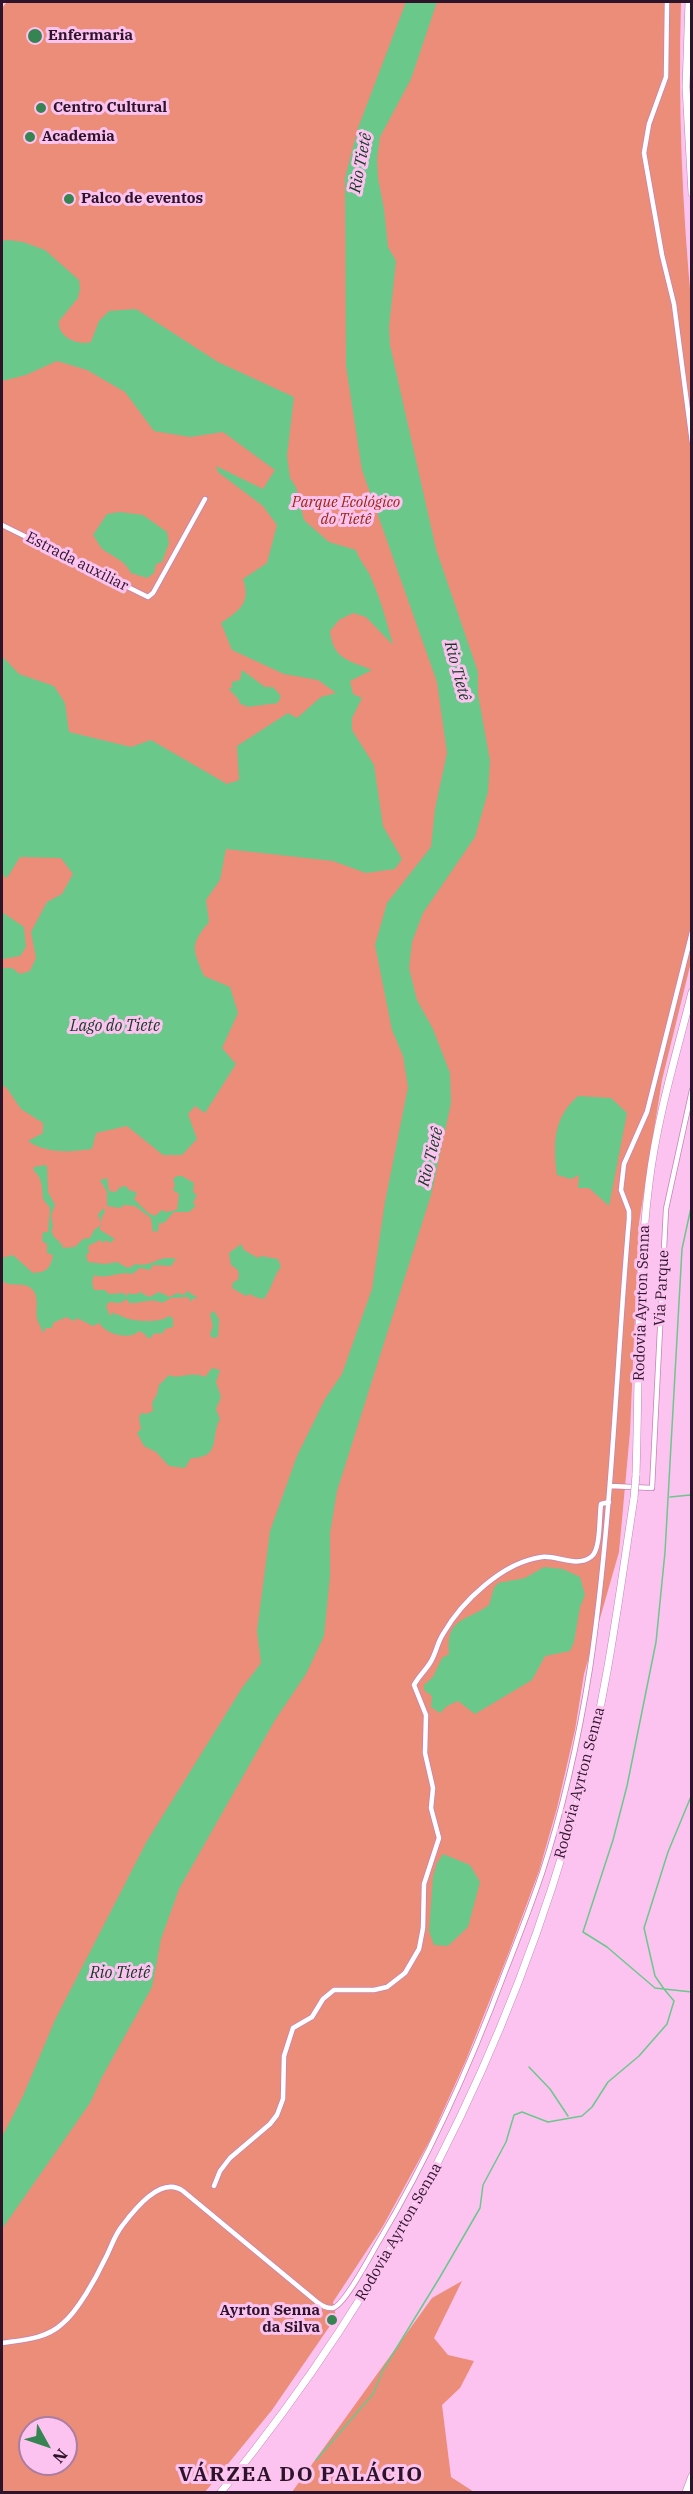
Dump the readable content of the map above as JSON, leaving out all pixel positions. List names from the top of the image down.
{
  "streets": {
    "highway": ["Rodovia Ayrton Senna"],
    "street": ["Estrada auxiliar", "Via Parque"]
  },
  "districts": ["VÁRZEA DO PALÁCIO"],
  "water": ["Rio Tietê", "Lago do Tiete"],
  "parks": ["Parque Ecológico do Tietê"],
  "places": [
    "Enfermaria",
    "Centro Cultural",
    "Academia",
    "Palco de eventos",
    "Ayrton Senna da Silva"
  ],
  "north": "bottom right"
}
